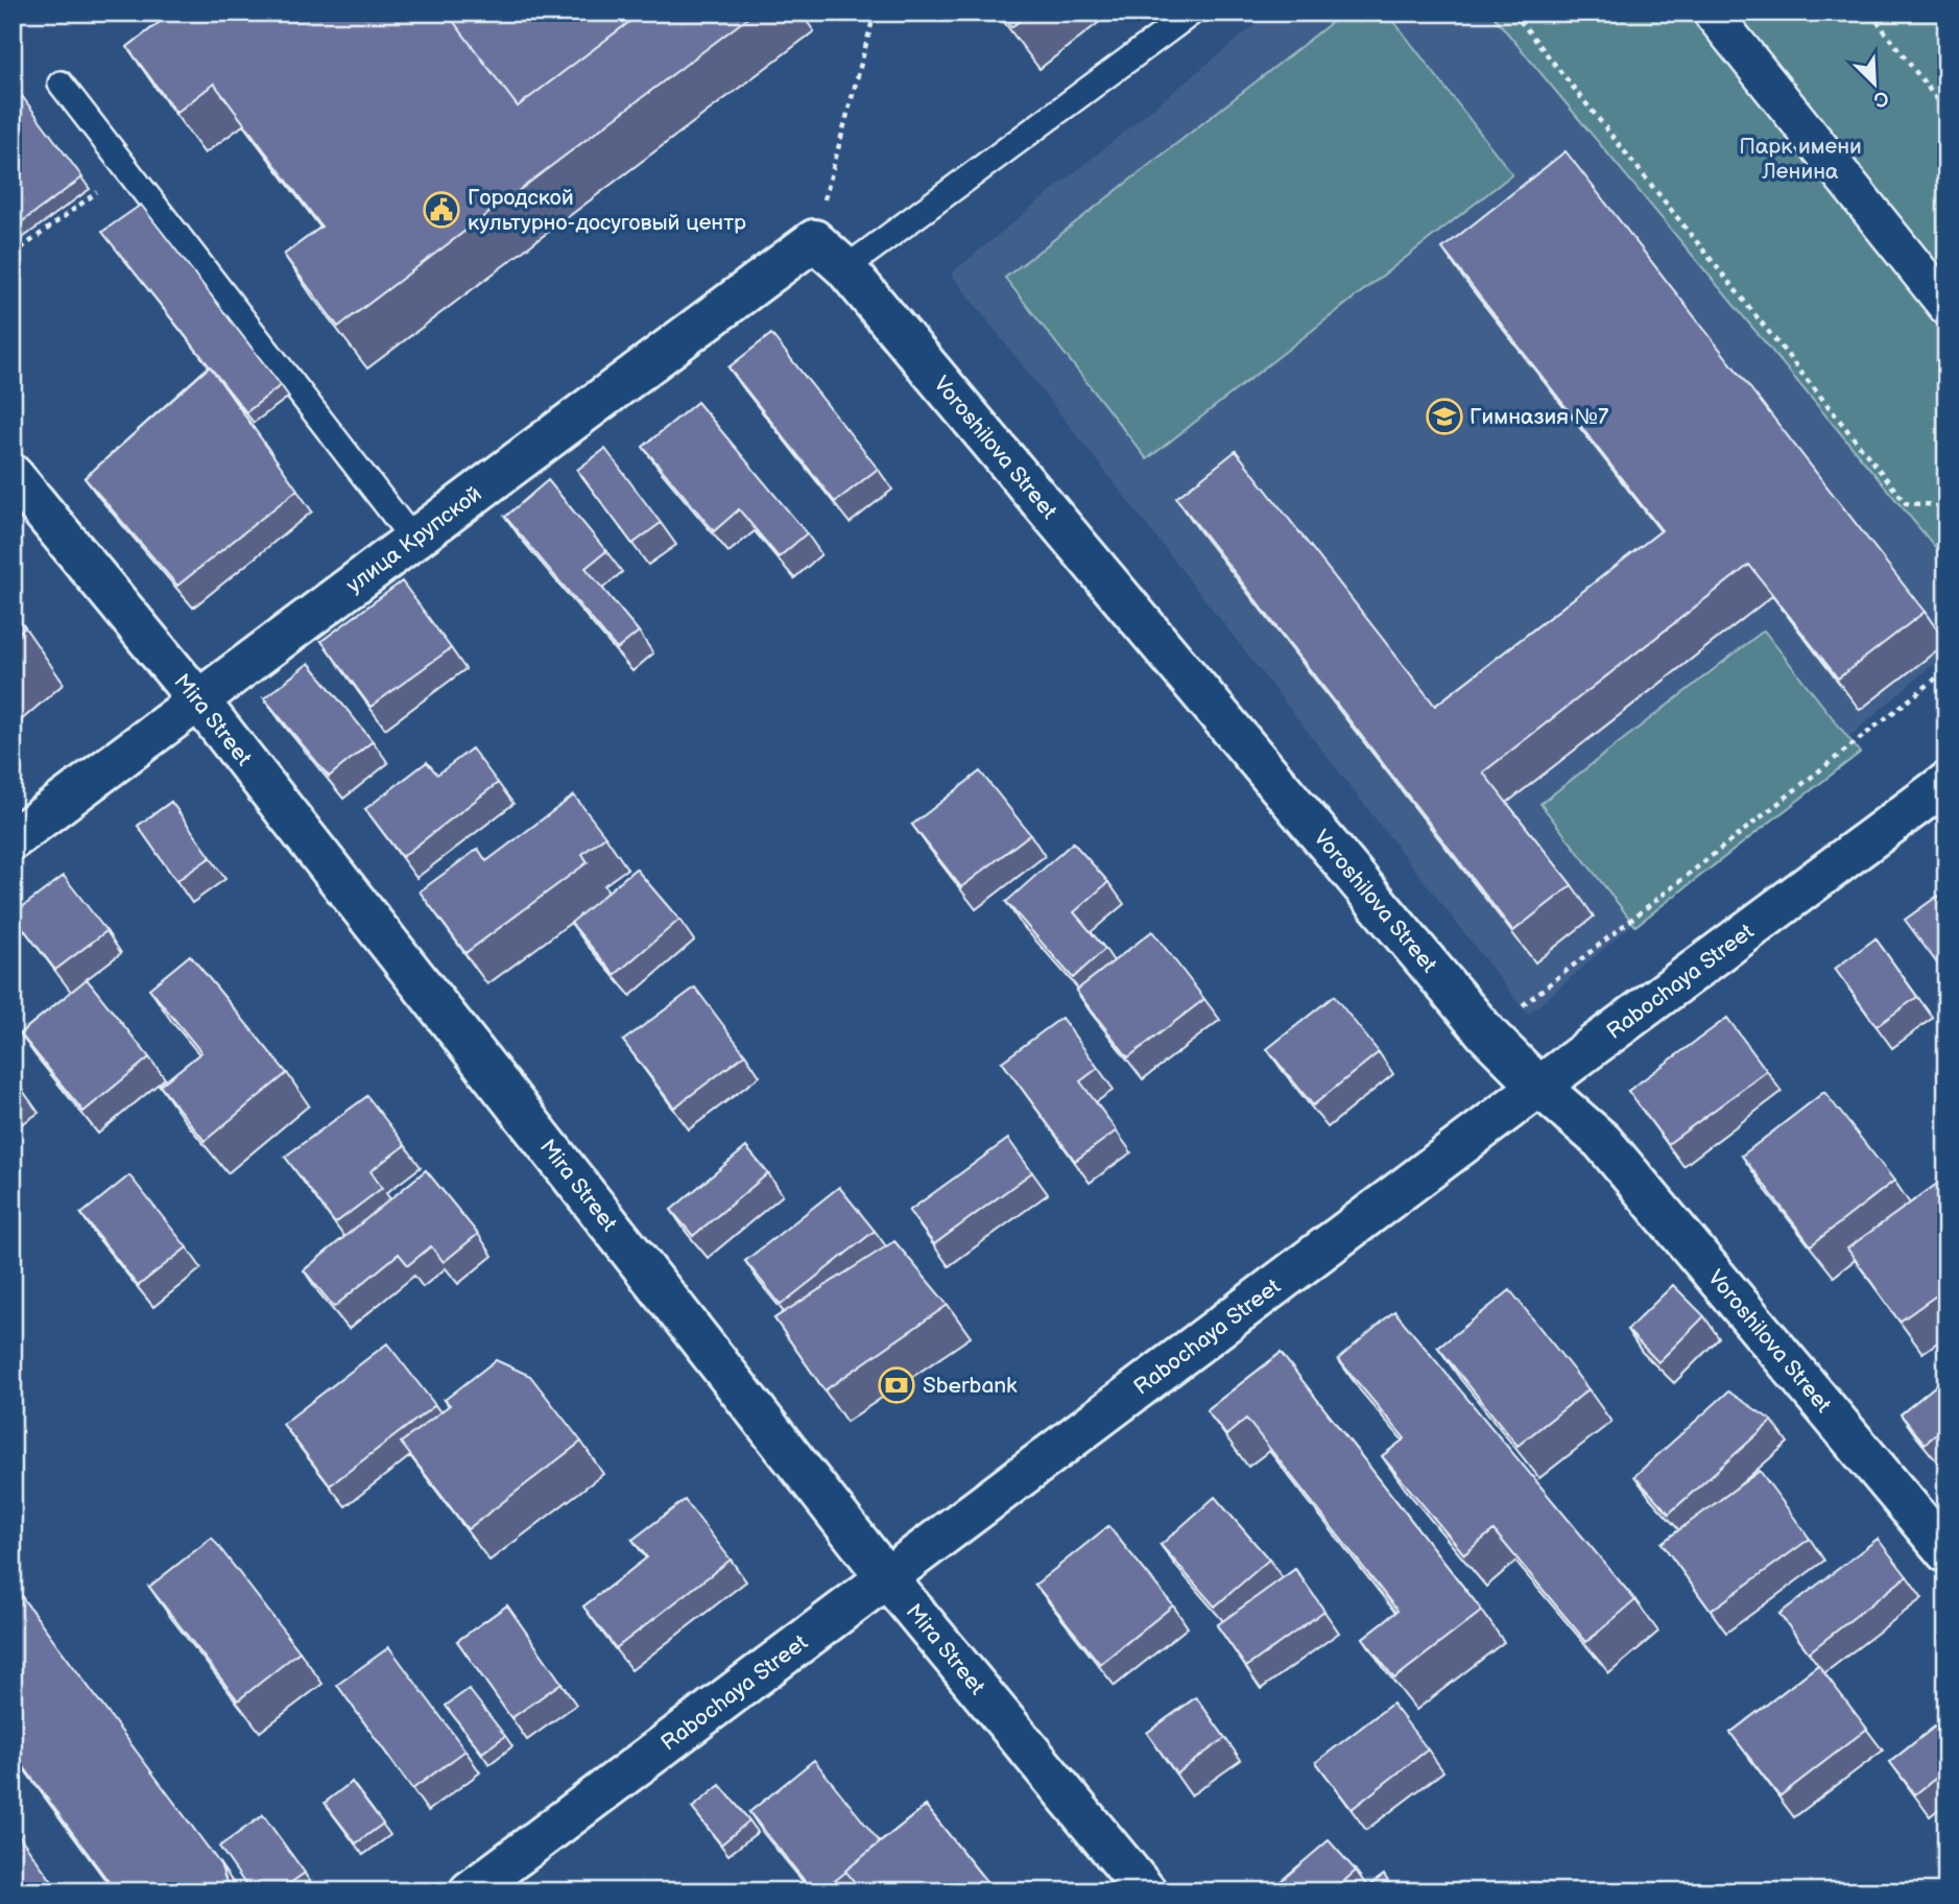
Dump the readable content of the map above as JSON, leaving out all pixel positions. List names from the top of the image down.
{
  "streets": {
    "street": [
      "Voroshilova Street",
      "улица Крупской",
      "Mira Street",
      "Rabochaya Street"
    ]
  },
  "crossings": [
    ["Voroshilova Street", "улица Крупской"],
    ["Voroshilova Street", "Rabochaya Street"],
    ["улица Крупской", "Mira Street"],
    ["Mira Street", "Rabochaya Street"]
  ],
  "parks": ["Парк имени Ленина"],
  "places": {
    "public building": ["Городской культурно-досуговый центр"],
    "school or university": ["Гимназия №7"],
    "bank": ["Sberbank"]
  },
  "north": "bottom right"
}
